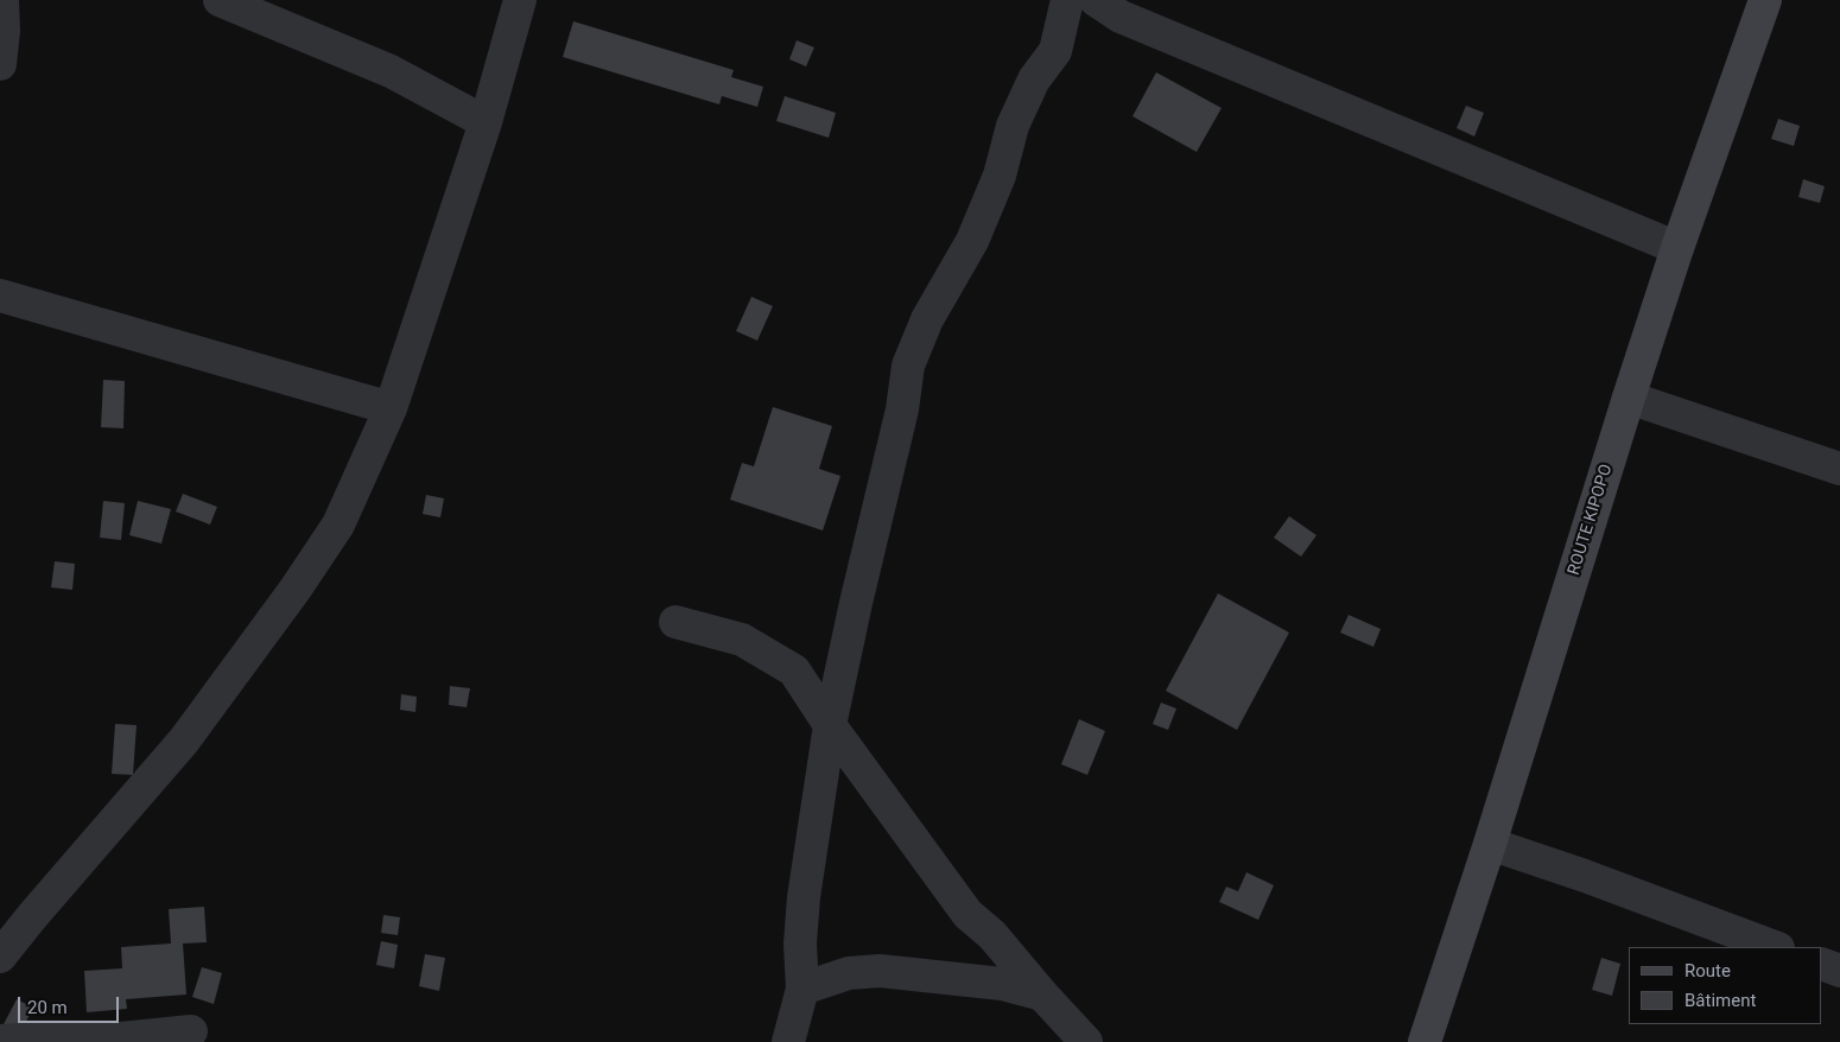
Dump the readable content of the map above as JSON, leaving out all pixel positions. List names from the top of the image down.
{
  "streets": {
    "main road": ["ROUTE KIPOPO"]
  },
  "legend": ["Route", "Bâtiment"],
  "scale_bar": "20 m"
}
